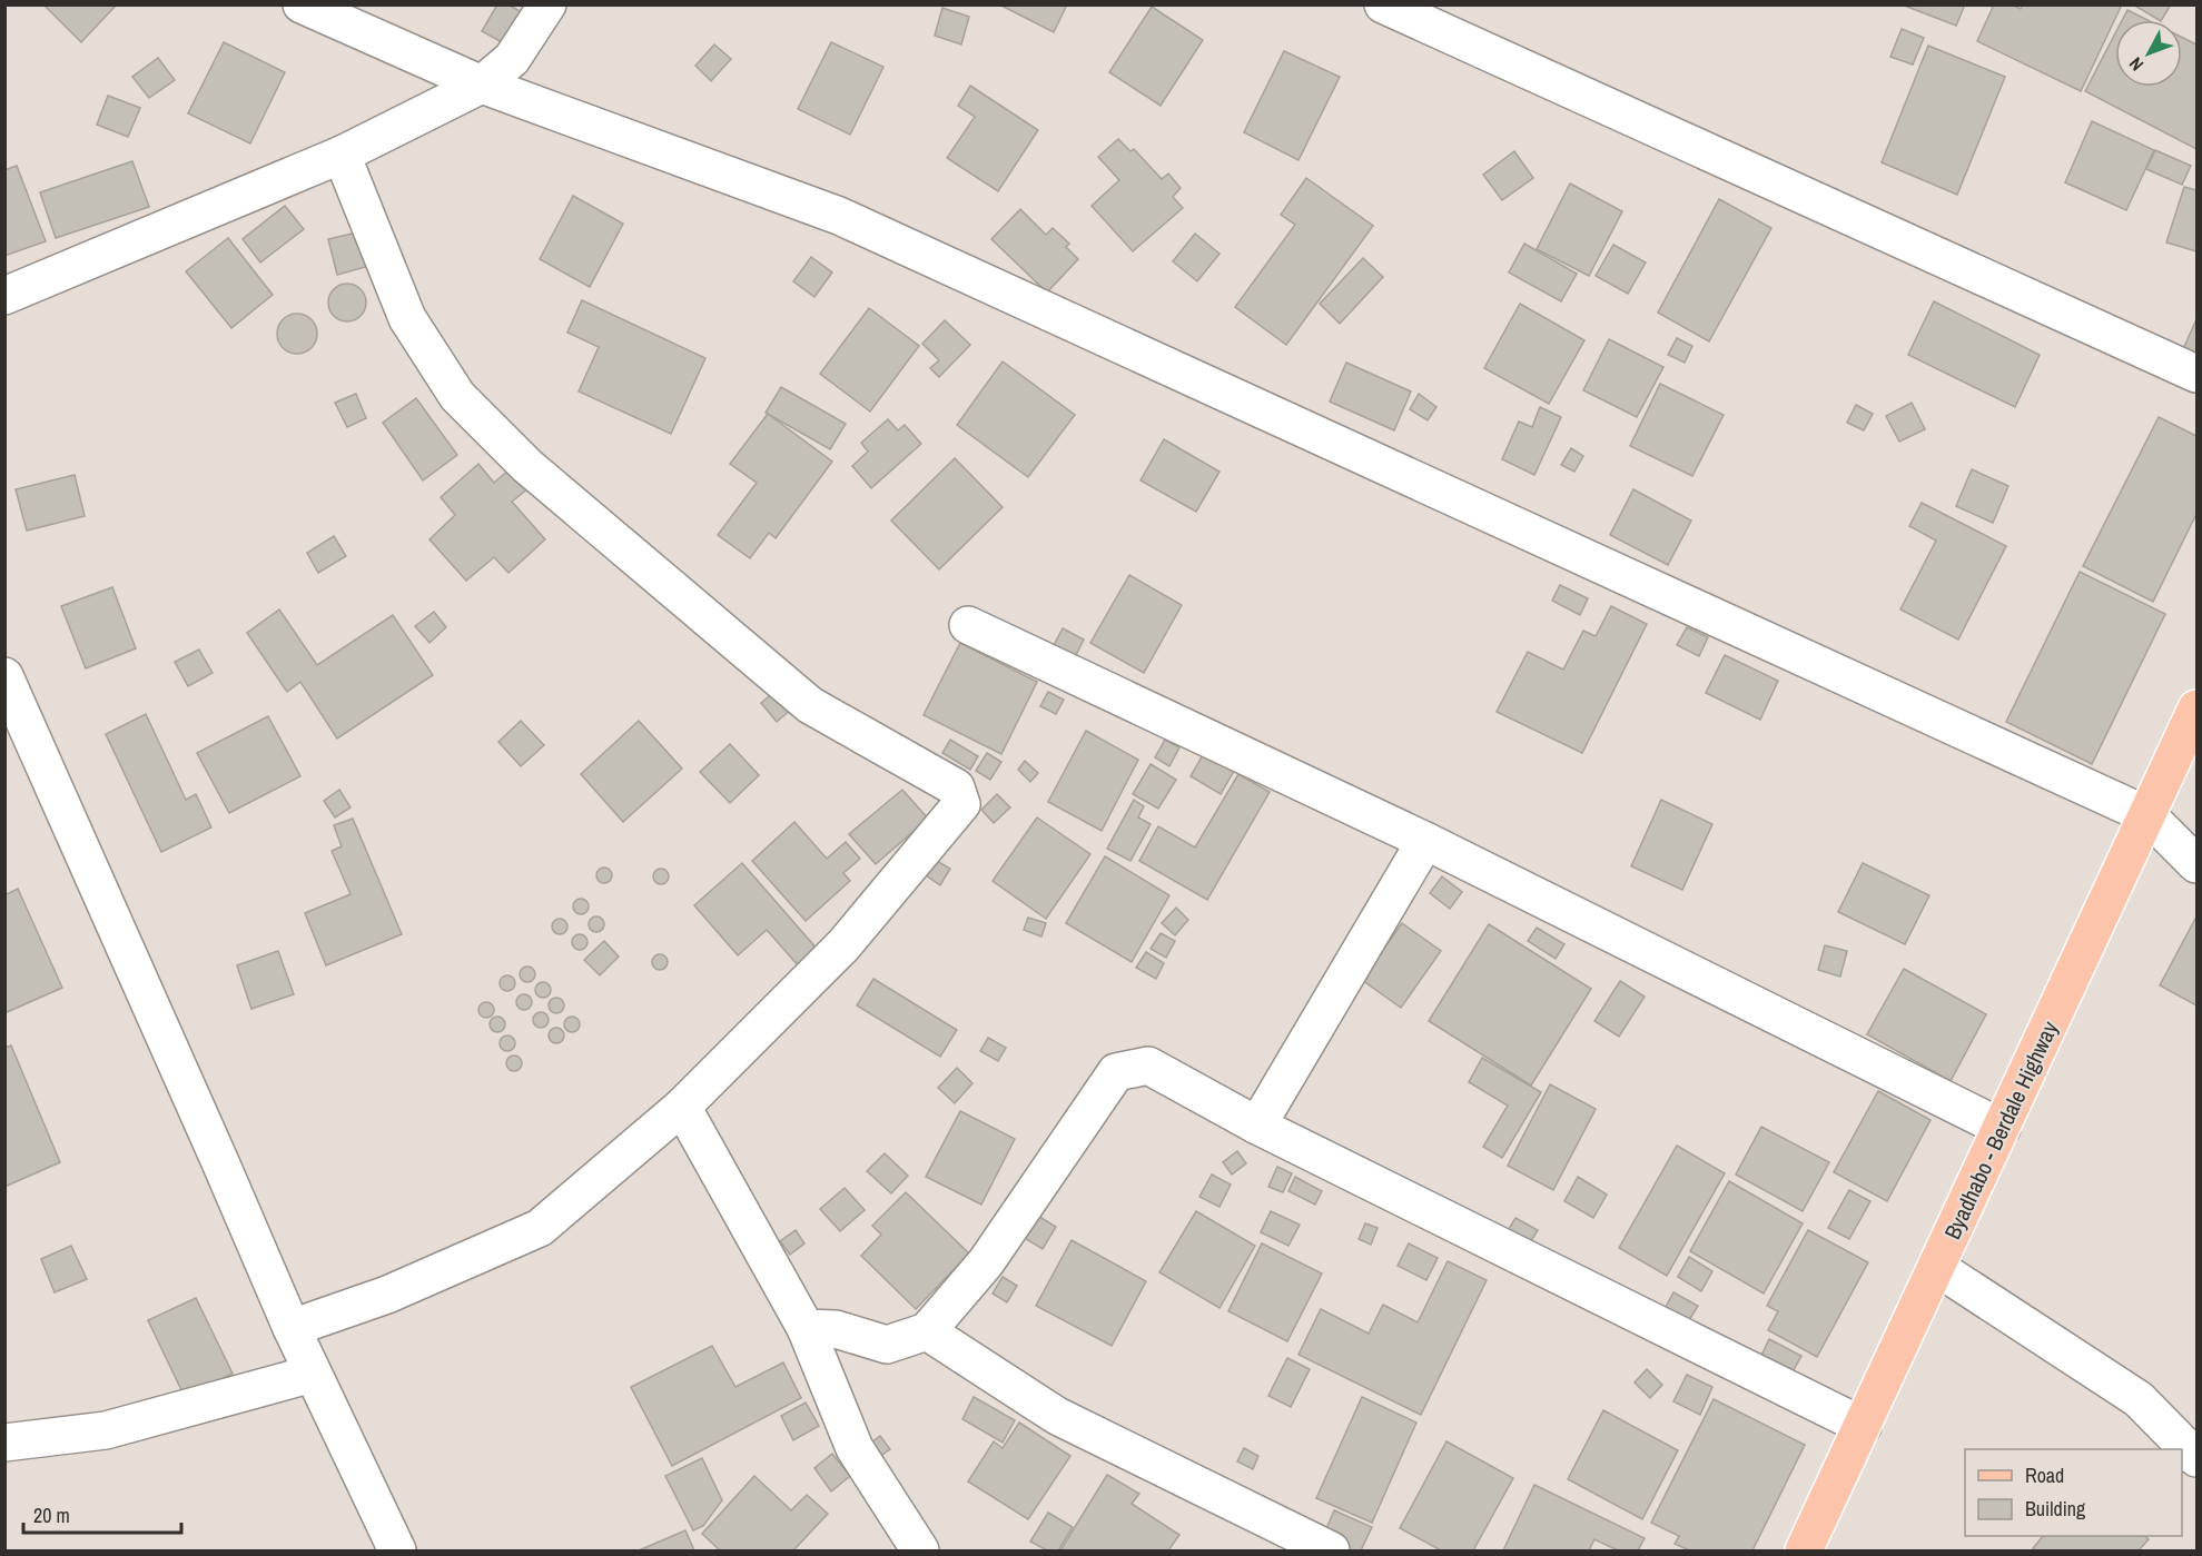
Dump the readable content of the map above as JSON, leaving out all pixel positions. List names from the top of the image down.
{
  "streets": {
    "main road": ["Byadhabo - Berdale Highway"]
  },
  "legend": ["Road", "Building"],
  "scale_bar": "20 m",
  "north": "bottom left"
}
